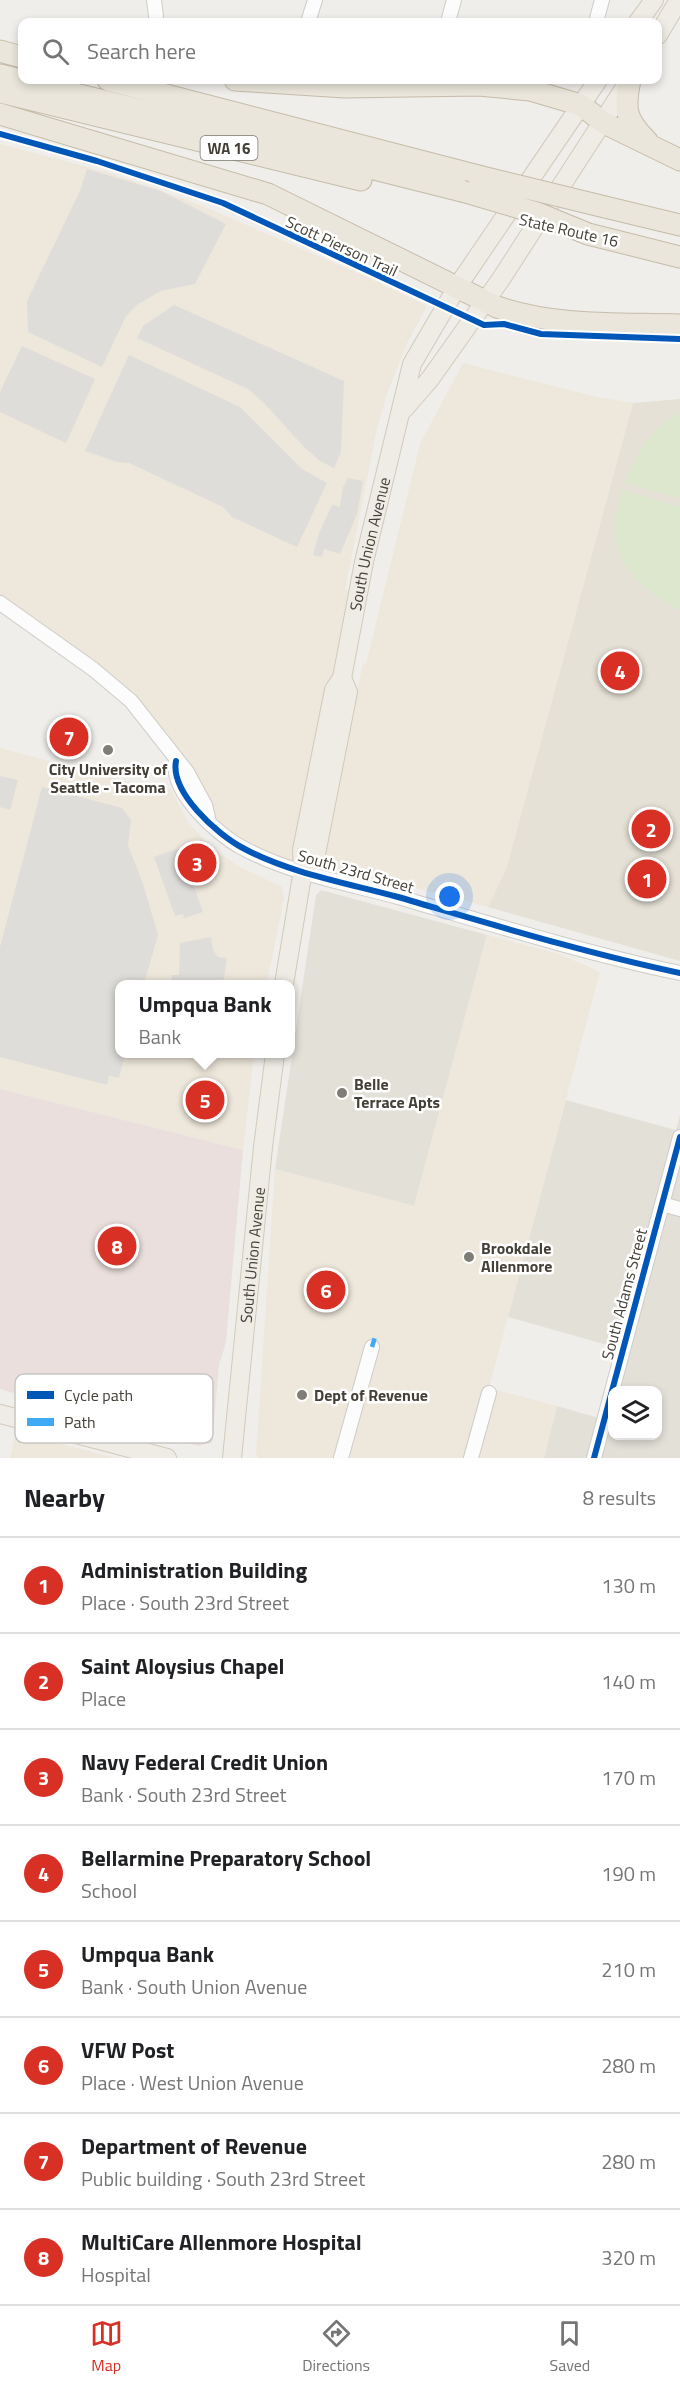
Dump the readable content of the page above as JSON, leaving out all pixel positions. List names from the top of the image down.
{
  "streets": {
    "highway": ["WA 16", "State Route 16"],
    "main road": ["South Union Avenue"],
    "street": ["South 23rd Street", "South Adams Street"],
    "cycle path": ["Scott Pierson Trail"]
  },
  "crossings": [
    ["WA 16", "State Route 16"],
    ["South Union Avenue", "South 23rd Street"]
  ],
  "places": [
    "City University of Seattle - Tacoma",
    "Belle Terrace Apts",
    "Brookdale Allenmore",
    "Dept of Revenue"
  ],
  "legend": ["Cycle path", "Path"],
  "page": {
    "search": "Search here",
    "pins": [
      "4",
      "7",
      "2",
      "3",
      "1",
      "5",
      "8",
      "6"
    ],
    "popup": ["Umpqua Bank", "Bank"],
    "heading": ["Nearby", "8 results"],
    "list": [
      {
        "mark": "1",
        "name": "Administration Building",
        "note": "Place · South 23rd Street",
        "value": "130 m"
      },
      {
        "mark": "2",
        "name": "Saint Aloysius Chapel",
        "note": "Place",
        "value": "140 m"
      },
      {
        "mark": "3",
        "name": "Navy Federal Credit Union",
        "note": "Bank · South 23rd Street",
        "value": "170 m"
      },
      {
        "mark": "4",
        "name": "Bellarmine Preparatory School",
        "note": "School",
        "value": "190 m"
      },
      {
        "mark": "5",
        "name": "Umpqua Bank",
        "note": "Bank · South Union Avenue",
        "value": "210 m"
      },
      {
        "mark": "6",
        "name": "VFW Post",
        "note": "Place · West Union Avenue",
        "value": "280 m"
      },
      {
        "mark": "7",
        "name": "Department of Revenue",
        "note": "Public building · South 23rd Street",
        "value": "280 m"
      },
      {
        "mark": "8",
        "name": "MultiCare Allenmore Hospital",
        "note": "Hospital",
        "value": "320 m"
      }
    ],
    "nav": ["Map", "Directions", "Saved"]
  }
}
